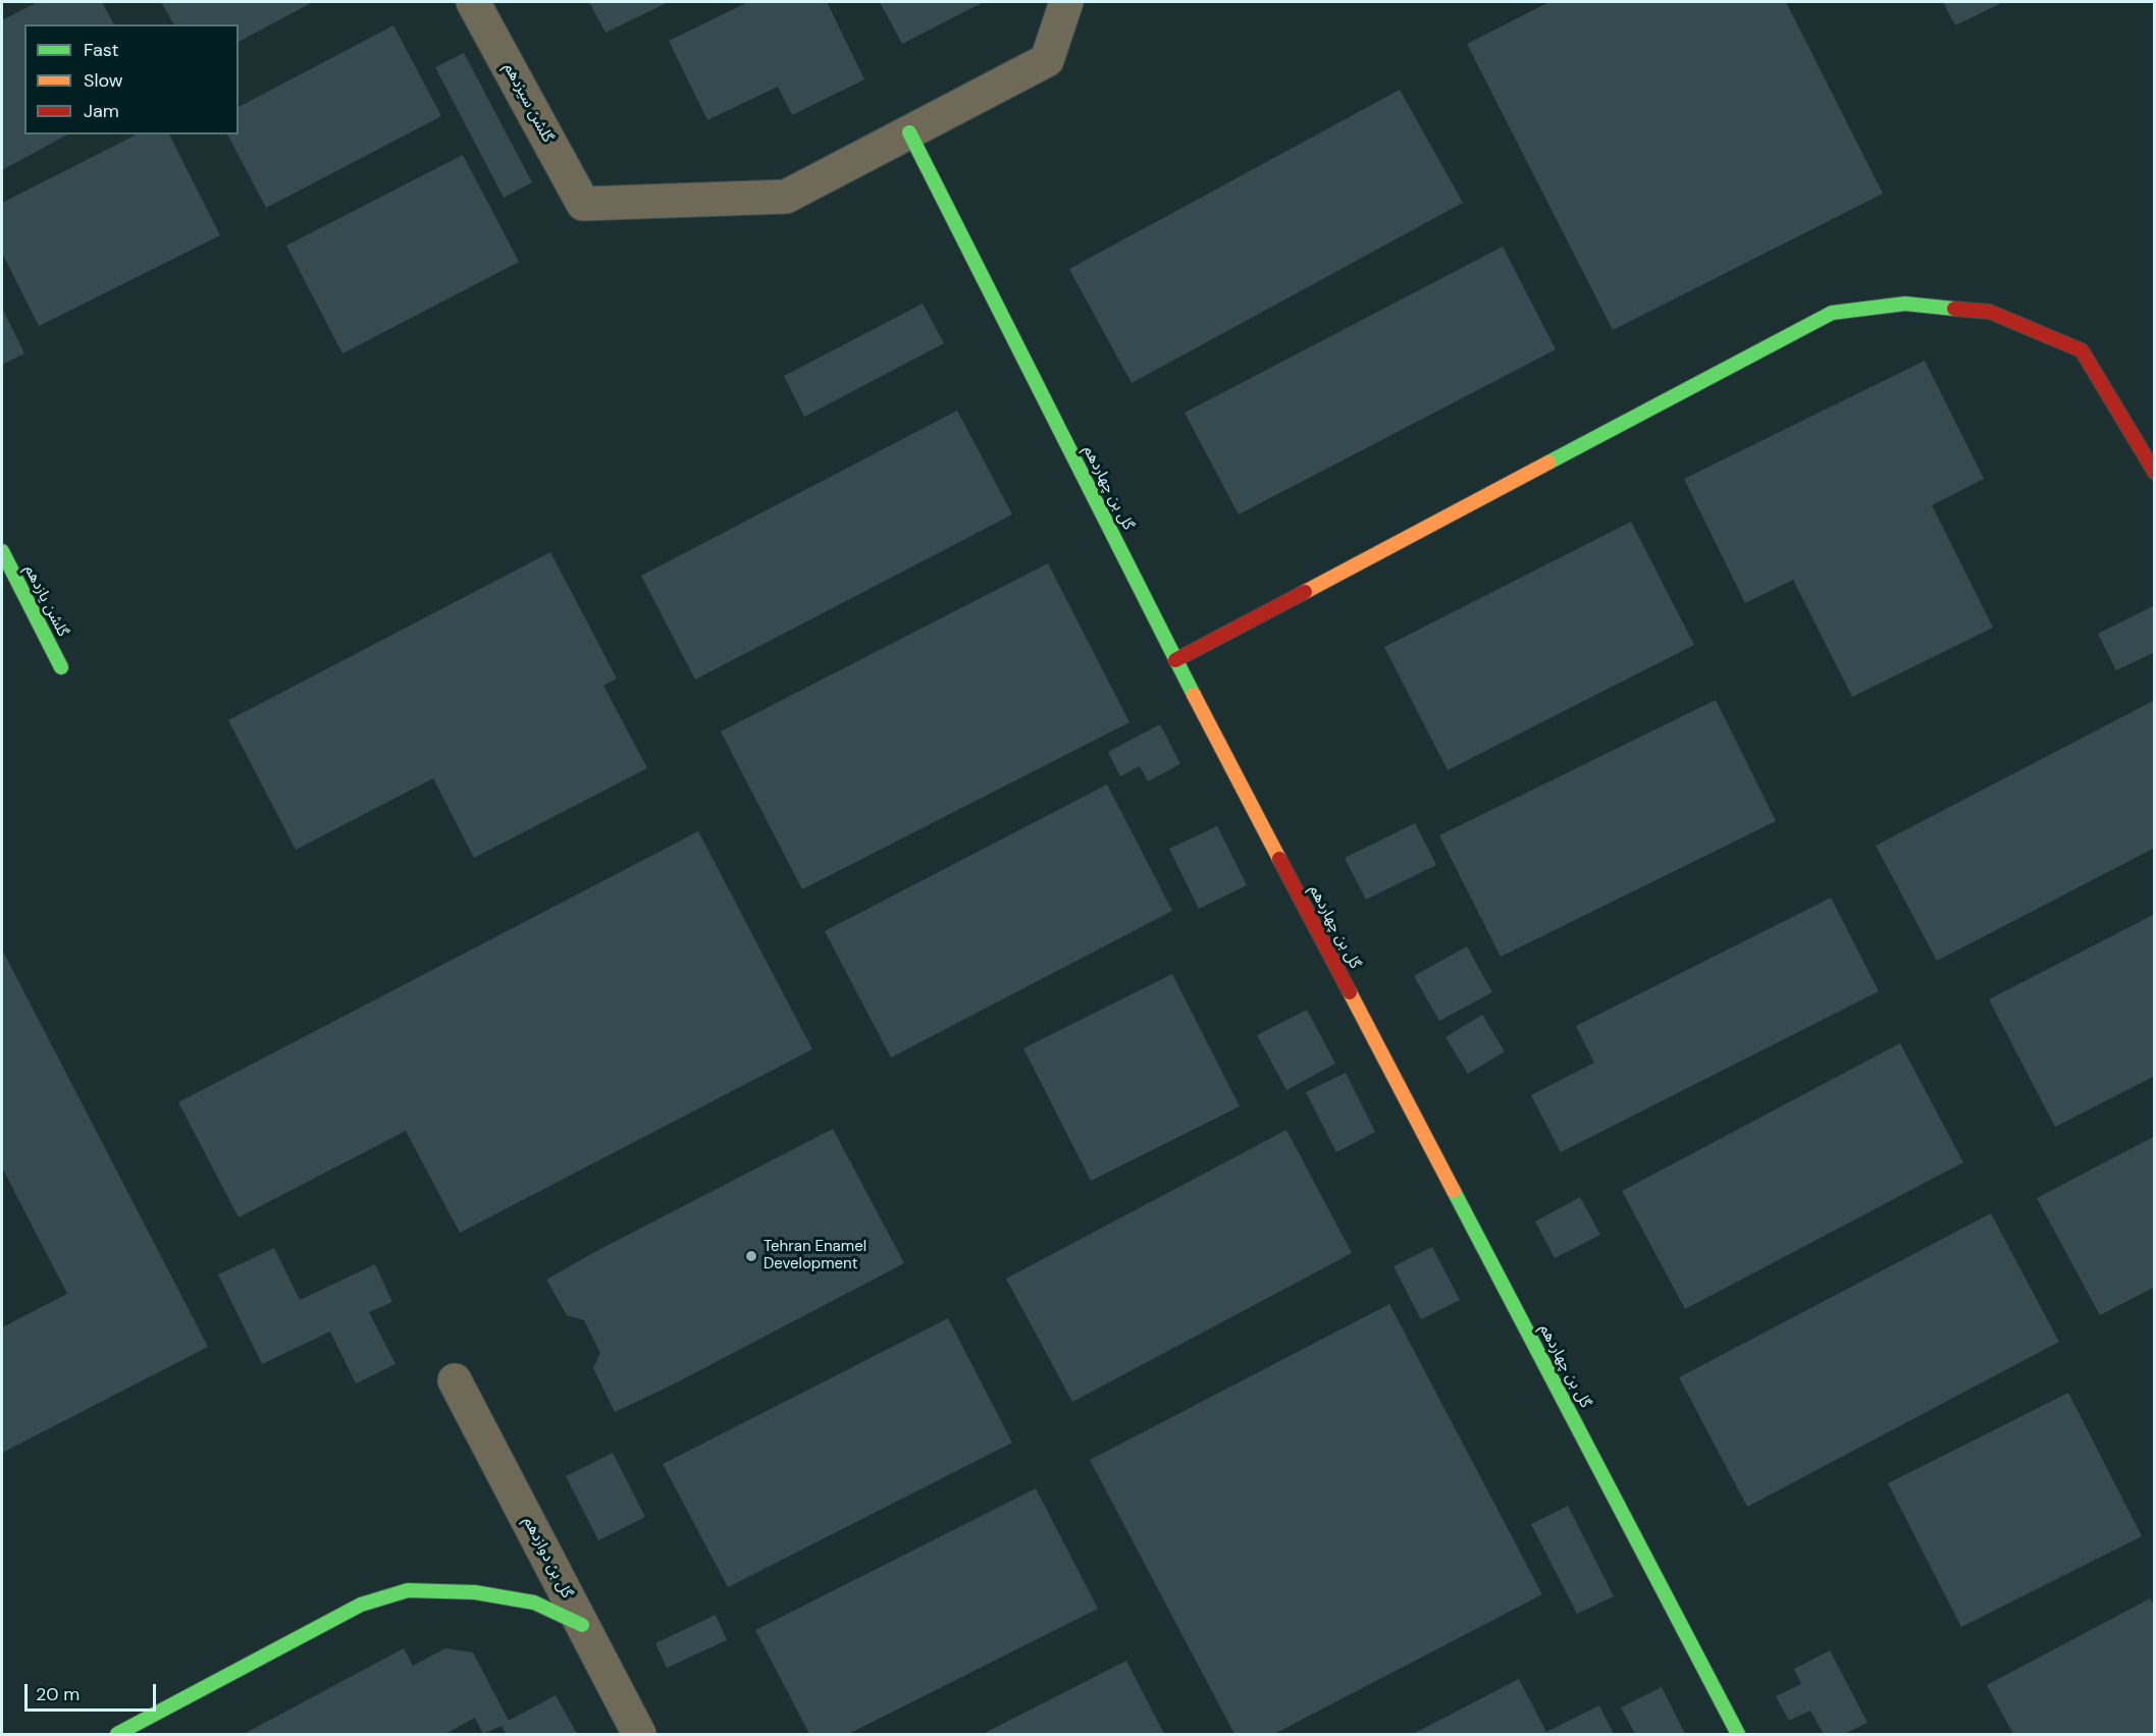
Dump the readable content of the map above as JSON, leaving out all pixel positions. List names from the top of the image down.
{
  "streets": {
    "street": [
      "گلشن سیزدهم",
      "گل بن چهاردهم",
      "گلشن یازدهم",
      "گل بن دوازدهم"
    ]
  },
  "crossings": [
    ["گلشن سیزدهم", "گل بن چهاردهم"]
  ],
  "places": ["Tehran Enamel Development"],
  "legend": ["Fast", "Slow", "Jam"],
  "scale_bar": "20 m"
}
